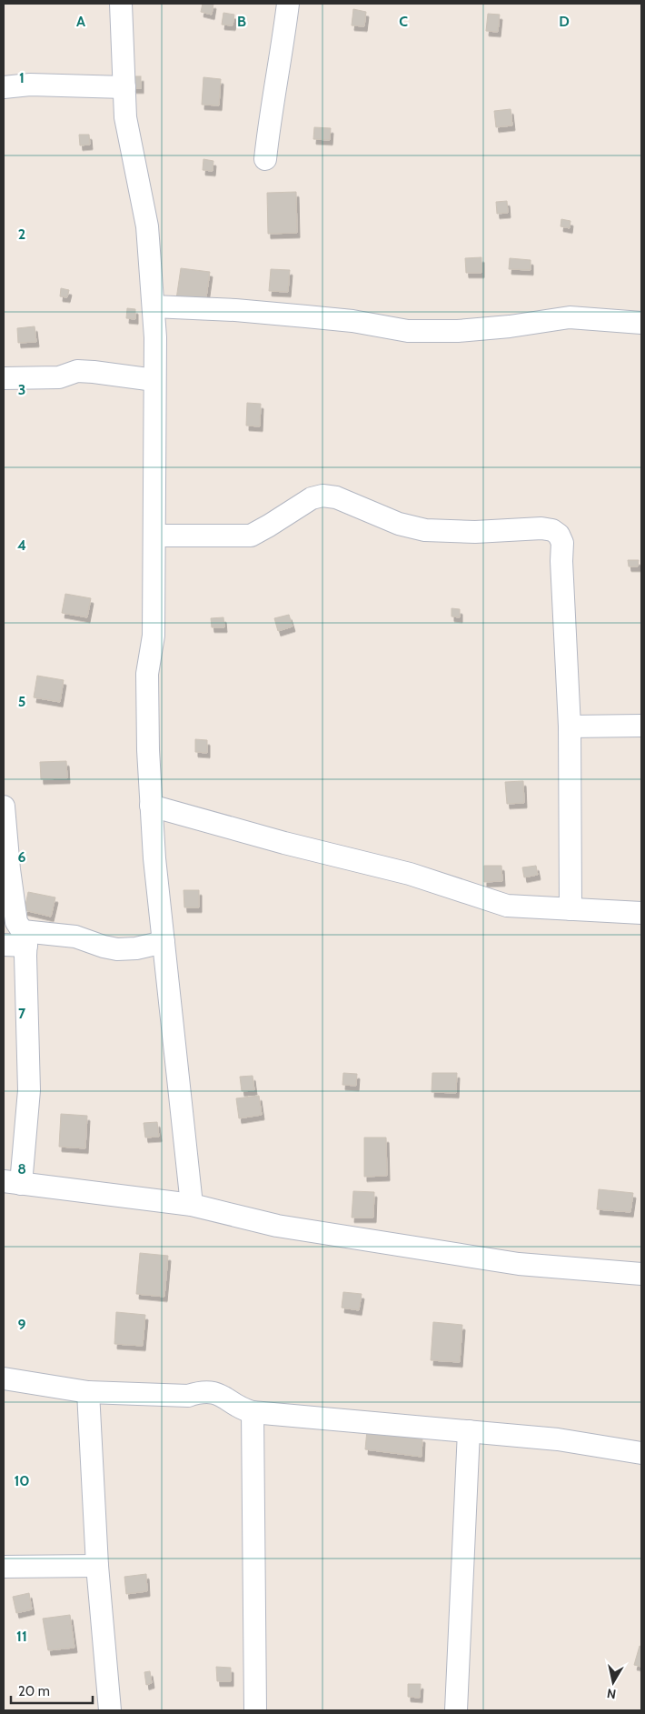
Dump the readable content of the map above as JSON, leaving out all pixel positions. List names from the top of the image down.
{
  "scale_bar": "20 m",
  "north": "bottom",
  "grid": {
    "columns": [
      "A",
      "B",
      "C",
      "D"
    ],
    "rows": [
      "1",
      "2",
      "3",
      "4",
      "5",
      "6",
      "7",
      "8",
      "9",
      "10",
      "11"
    ]
  }
}
